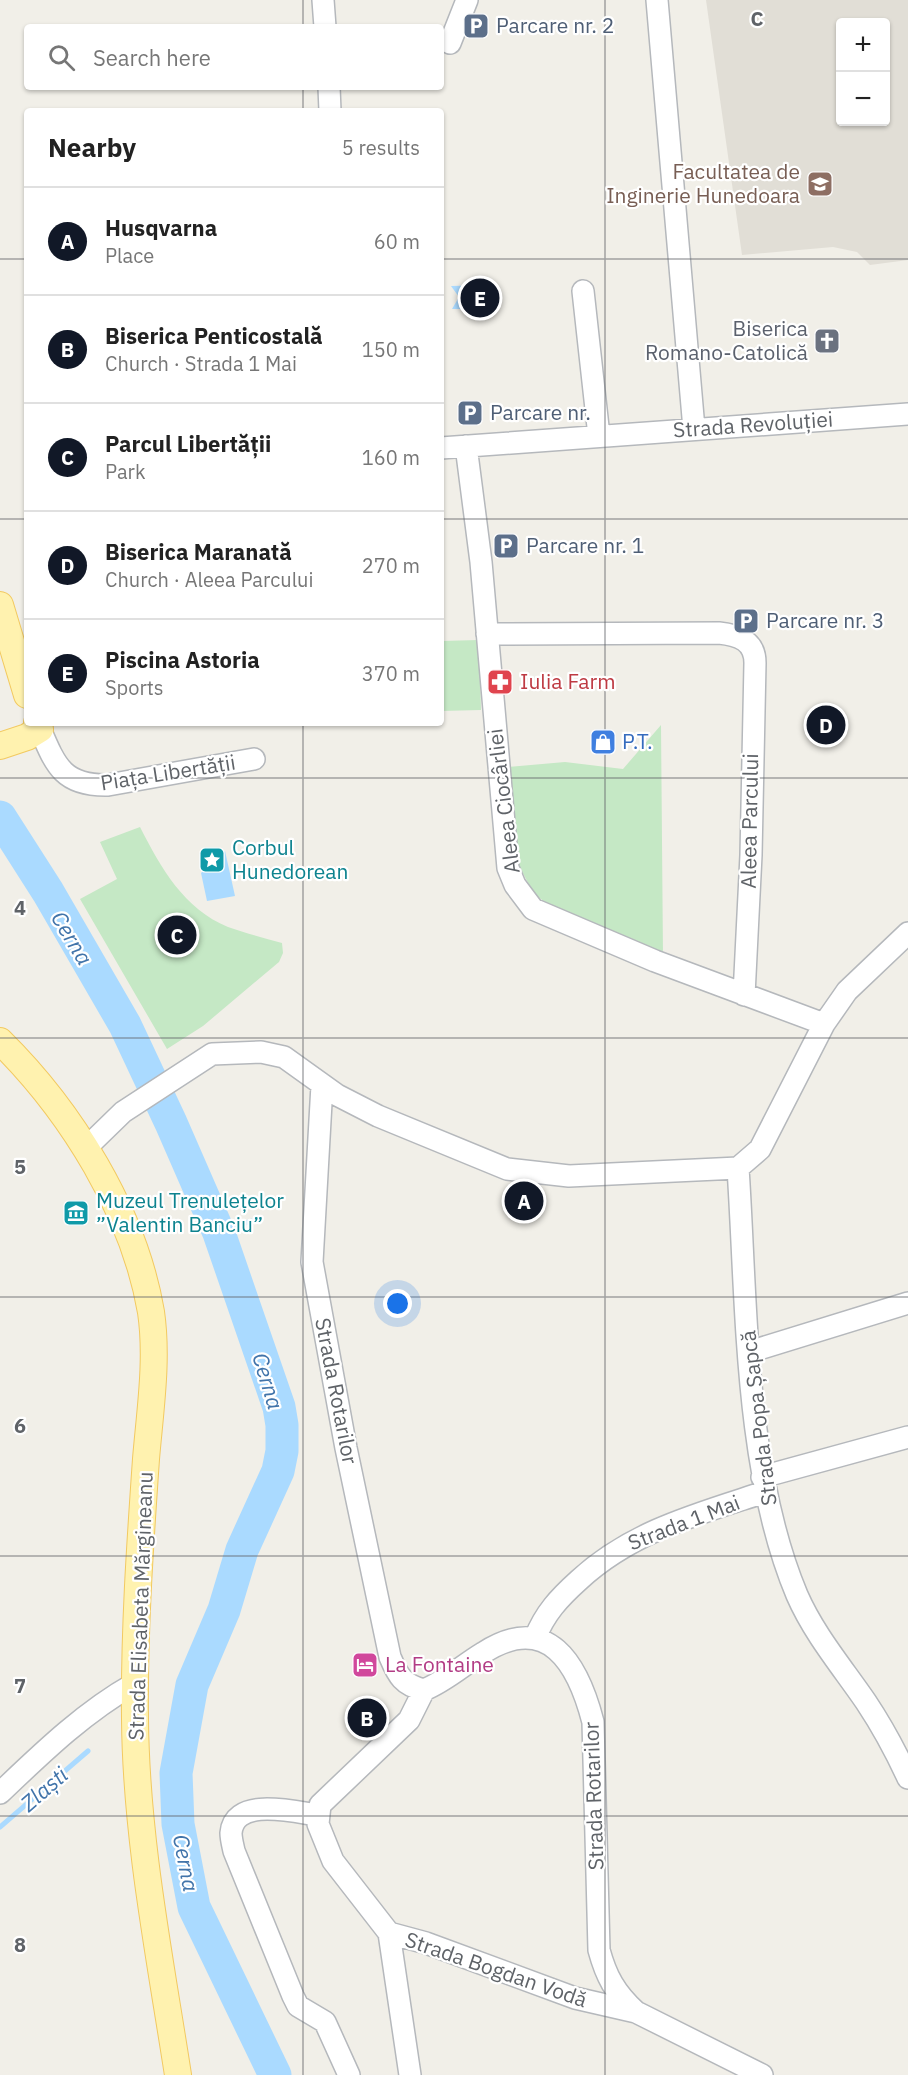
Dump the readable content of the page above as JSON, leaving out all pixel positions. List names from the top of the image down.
{
  "streets": {
    "main road": ["Strada Elisabeta Mărgineanu"],
    "street": [
      "Strada Revoluției",
      "Piața Libertății",
      "Aleea Ciocârliei",
      "Aleea Parcului",
      "Strada Rotarilor",
      "Strada Popa Șapcă",
      "Strada 1 Mai",
      "Strada Bogdan Vodă"
    ]
  },
  "crossings": [
    ["Strada Revoluției", "Aleea Ciocârliei"],
    ["Aleea Ciocârliei", "Aleea Parcului"],
    ["Strada Rotarilor", "Strada 1 Mai"],
    ["Strada Rotarilor", "Strada Bogdan Vodă"],
    ["Strada Popa Șapcă", "Strada 1 Mai"]
  ],
  "water": ["Cerna", "Zlaști"],
  "places": {
    "parking": [
      "Parcare nr. 2",
      "Parcare nr.",
      "Parcare nr. 1",
      "Parcare nr. 3"
    ],
    "school or university": ["Facultatea de Inginerie Hunedoara"],
    "church": ["Biserica Romano-Catolică"],
    "pharmacy": ["Iulia Farm"],
    "shop": ["P.T."],
    "place": ["Corbul Hunedorean"],
    "museum": ["Muzeul Trenulețelor ”Valentin Banciu”"],
    "hotel": ["La Fontaine"]
  },
  "page": {
    "map_buttons": ["+", "−"],
    "search": "Search here",
    "heading": ["Nearby", "5 results"],
    "list": [
      {
        "mark": "A",
        "name": "Husqvarna",
        "note": "Place",
        "value": "60 m"
      },
      {
        "mark": "B",
        "name": "Biserica Penticostală",
        "note": "Church · Strada 1 Mai",
        "value": "150 m"
      },
      {
        "mark": "C",
        "name": "Parcul Libertății",
        "note": "Park",
        "value": "160 m"
      },
      {
        "mark": "D",
        "name": "Biserica Maranată",
        "note": "Church · Aleea Parcului",
        "value": "270 m"
      },
      {
        "mark": "E",
        "name": "Piscina Astoria",
        "note": "Sports",
        "value": "370 m"
      }
    ],
    "pins": [
      "E",
      "D",
      "C",
      "A",
      "B"
    ]
  },
  "grid": {
    "columns": ["C"],
    "rows": [
      "4",
      "5",
      "6",
      "7",
      "8"
    ]
  }
}
